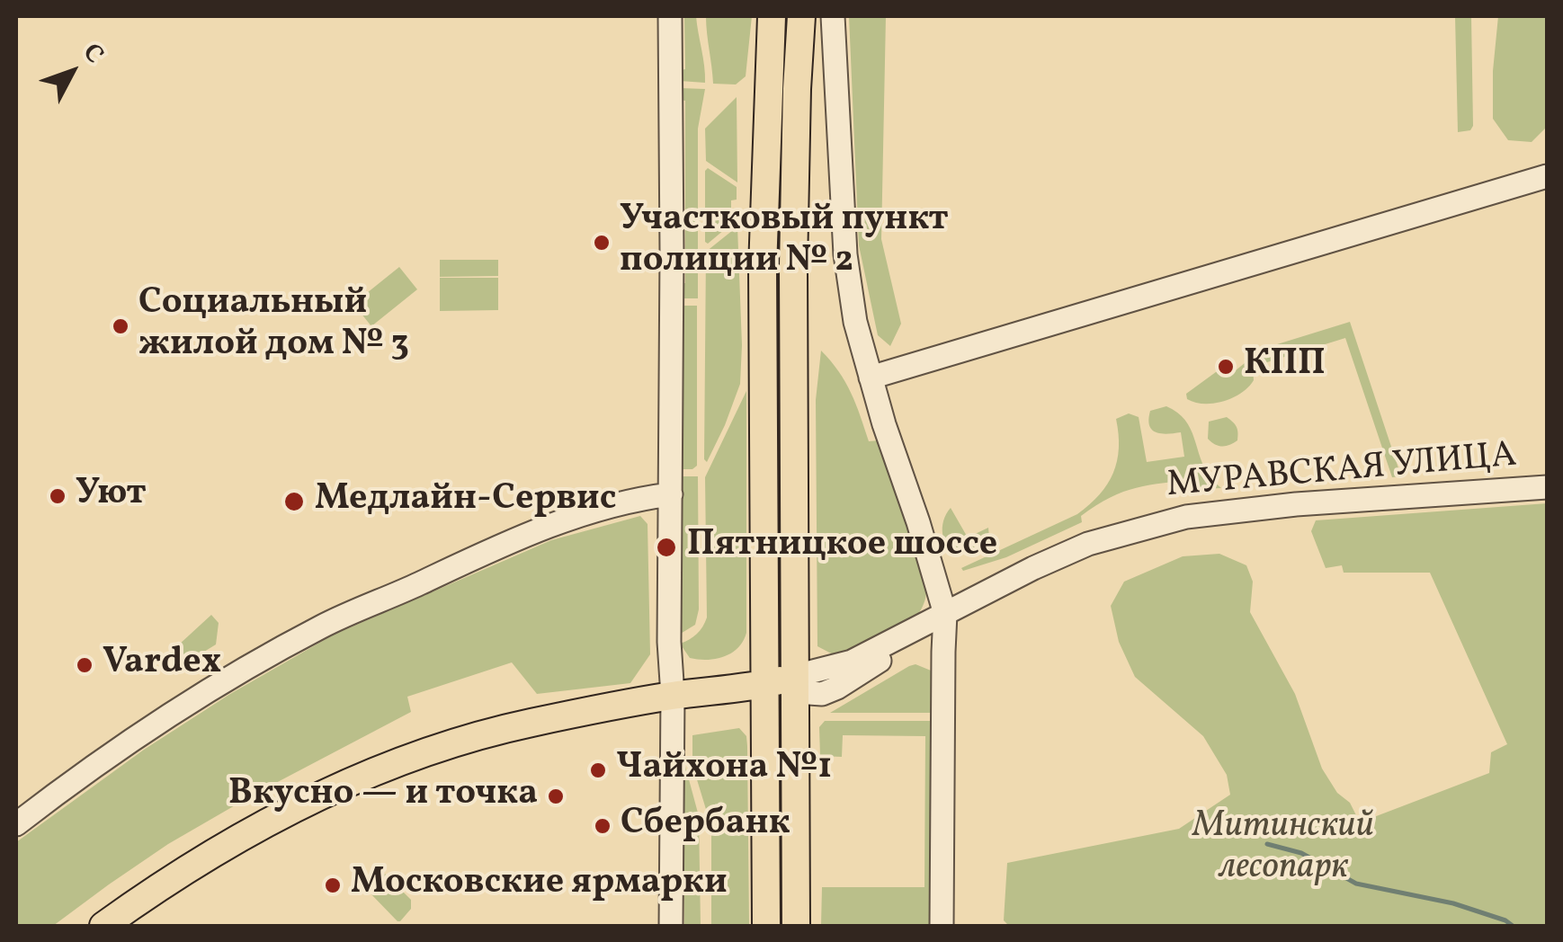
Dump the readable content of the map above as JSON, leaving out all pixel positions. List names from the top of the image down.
{
  "streets": {
    "street": ["МУРАВСКАЯ УЛИЦА"]
  },
  "parks": ["Митинский лесопарк"],
  "places": [
    "Участковый пункт полиции № 2",
    "Социальный жилой дом № 3",
    "КПП",
    "Уют",
    "Медлайн-Сервис",
    "Пятницкое шоссе",
    "Vardex",
    "Чайхона №1",
    "Вкусно — и точка",
    "Сбербанк",
    "Московские ярмарки"
  ],
  "north": "top right"
}
